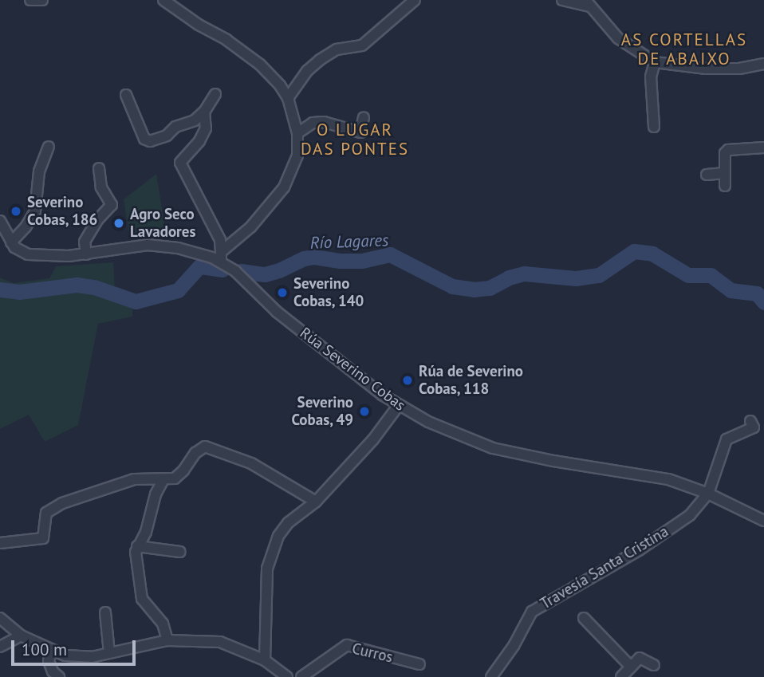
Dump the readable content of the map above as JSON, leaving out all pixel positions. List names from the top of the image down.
{
  "streets": {
    "street": ["Rúa Severino Cobas", "Travesía Santa Cristina", "Curros"]
  },
  "crossings": [
    ["Rúa Severino Cobas", "Travesía Santa Cristina"]
  ],
  "districts": ["AS CORTELLAS DE ABAIXO", "O LUGAR DAS PONTES"],
  "water": ["Río Lagares"],
  "places": [
    "Severino Cobas, 186",
    "Agro Seco Lavadores",
    "Severino Cobas, 140",
    "Rúa de Severino Cobas, 118",
    "Severino Cobas, 49"
  ],
  "scale_bar": "100 m"
}
